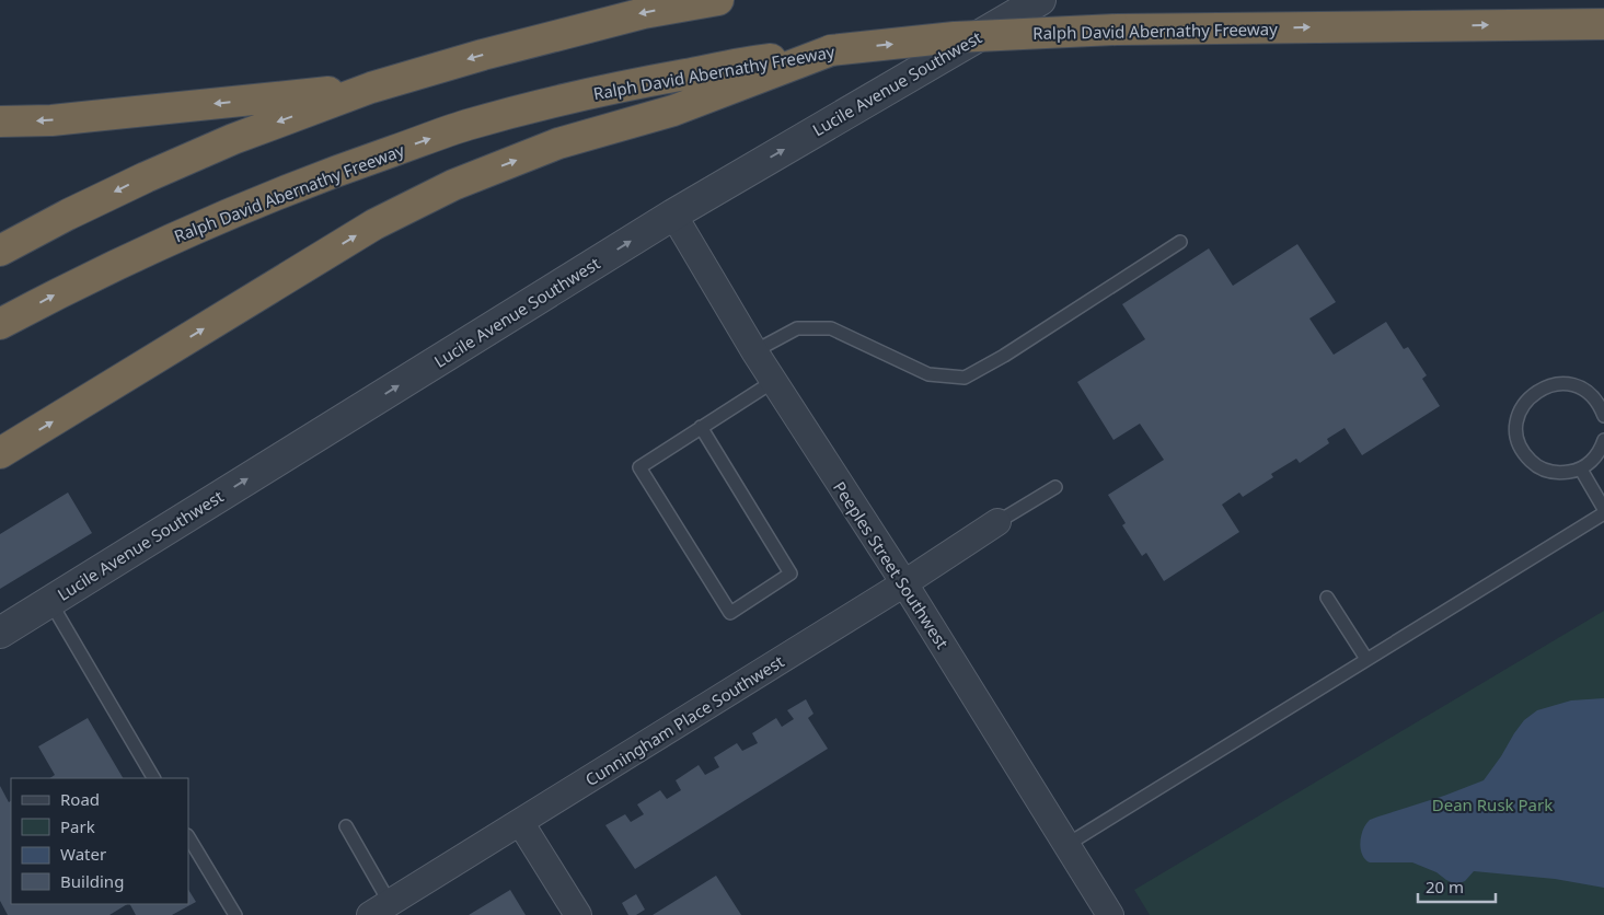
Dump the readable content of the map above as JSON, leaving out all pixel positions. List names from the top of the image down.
{
  "streets": {
    "highway": ["Ralph David Abernathy Freeway"],
    "street": ["Lucile Avenue Southwest", "Peeples Street Southwest", "Cunningham Place Southwest"]
  },
  "crossings": [
    ["Lucile Avenue Southwest", "Peeples Street Southwest"],
    ["Peeples Street Southwest", "Cunningham Place Southwest"]
  ],
  "one_way": ["Lucile Avenue Southwest"],
  "parks": ["Dean Rusk Park"],
  "legend": [
    "Road",
    "Park",
    "Water",
    "Building"
  ],
  "scale_bar": "20 m"
}
